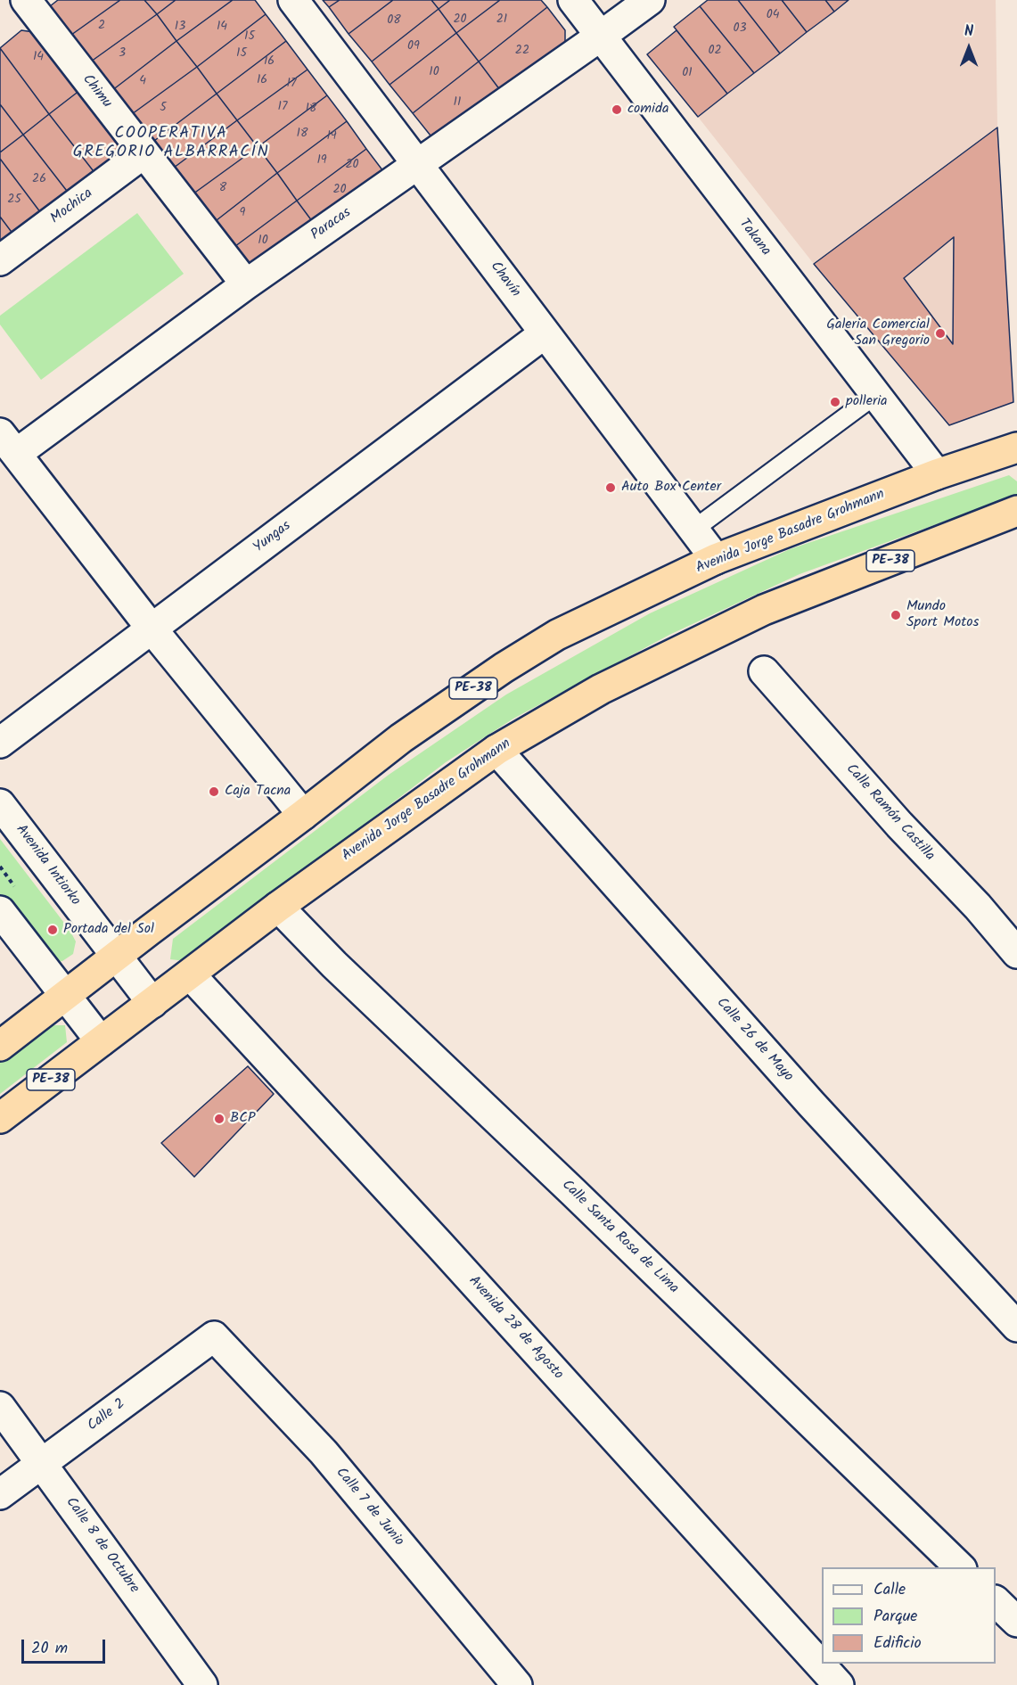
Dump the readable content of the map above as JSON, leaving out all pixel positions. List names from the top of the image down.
{
  "streets": {
    "highway": ["Avenida Jorge Basadre Grohmann", "PE-38"],
    "street": [
      "Chimu",
      "Mochica",
      "Paracas",
      "Takana",
      "Chavín",
      "Yungas",
      "Calle Ramón Castilla",
      "Avenida Intiorko",
      "Calle 26 de Mayo",
      "Calle Santa Rosa de Lima",
      "Avenida 28 de Agosto",
      "Calle 2",
      "Calle 7 de Junio",
      "Calle 8 de Octubre"
    ]
  },
  "crossings": [
    ["Chimu", "Mochica"],
    ["Chimu", "Paracas"],
    ["Paracas", "Takana"],
    ["Paracas", "Chavín"],
    ["Takana", "Avenida Jorge Basadre Grohmann"],
    ["Chavín", "Avenida Jorge Basadre Grohmann"],
    ["Chavín", "Yungas"],
    ["Avenida Jorge Basadre Grohmann", "Avenida Intiorko"],
    ["Avenida Jorge Basadre Grohmann", "Calle 26 de Mayo"],
    ["Avenida Jorge Basadre Grohmann", "Calle Santa Rosa de Lima"],
    ["Avenida Jorge Basadre Grohmann", "Avenida 28 de Agosto"],
    ["Calle 2", "Calle 7 de Junio"],
    ["Calle 2", "Calle 8 de Octubre"]
  ],
  "districts": ["COOPERATIVA GREGORIO ALBARRACÍN"],
  "places": [
    "comida",
    "Galeria Comercial San Gregorio",
    "polleria",
    "Auto Box Center",
    "Mundo Sport Motos",
    "Caja Tacna",
    "Portada del Sol",
    "BCP"
  ],
  "house_numbers": [
    "04",
    "20",
    "21",
    "08",
    "2",
    "13",
    "14",
    "03",
    "15",
    "09",
    "22",
    "02",
    "3",
    "15",
    "14",
    "16",
    "10",
    "01",
    "16",
    "4",
    "17",
    "11",
    "17",
    "5",
    "18",
    "18",
    "19",
    "19",
    "20",
    "26",
    "8",
    "20",
    "25",
    "9",
    "10"
  ],
  "legend": ["Calle", "Parque", "Edificio"],
  "scale_bar": "20 m",
  "north": "top"
}
